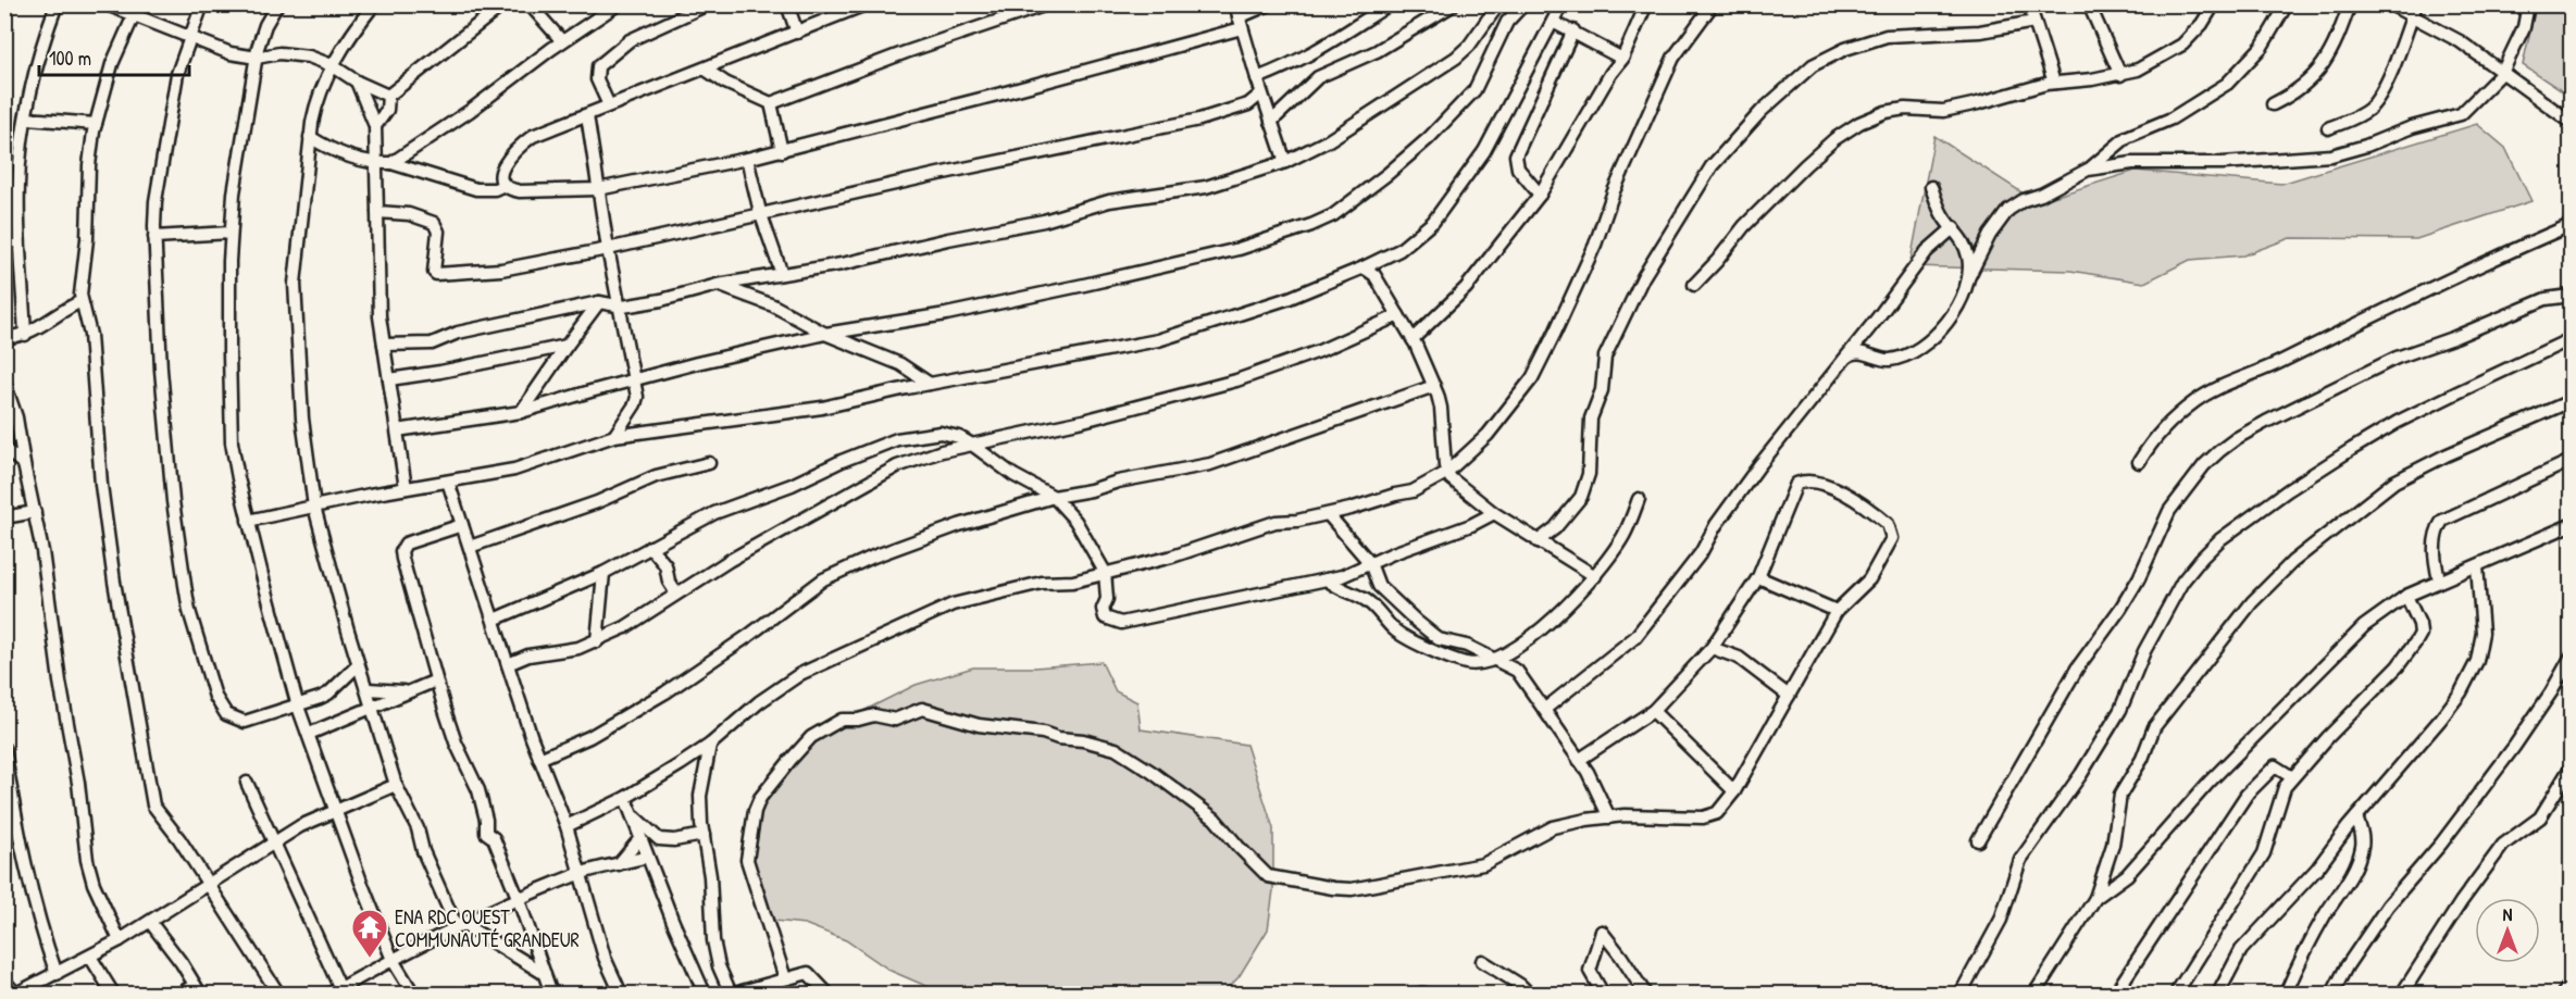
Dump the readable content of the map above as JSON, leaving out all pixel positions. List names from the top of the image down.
{
  "places": {
    "temple": ["ENA RDC OUEST COMMUNAUTÉ GRANDEUR"]
  },
  "scale_bar": "100 m",
  "north": "top"
}
